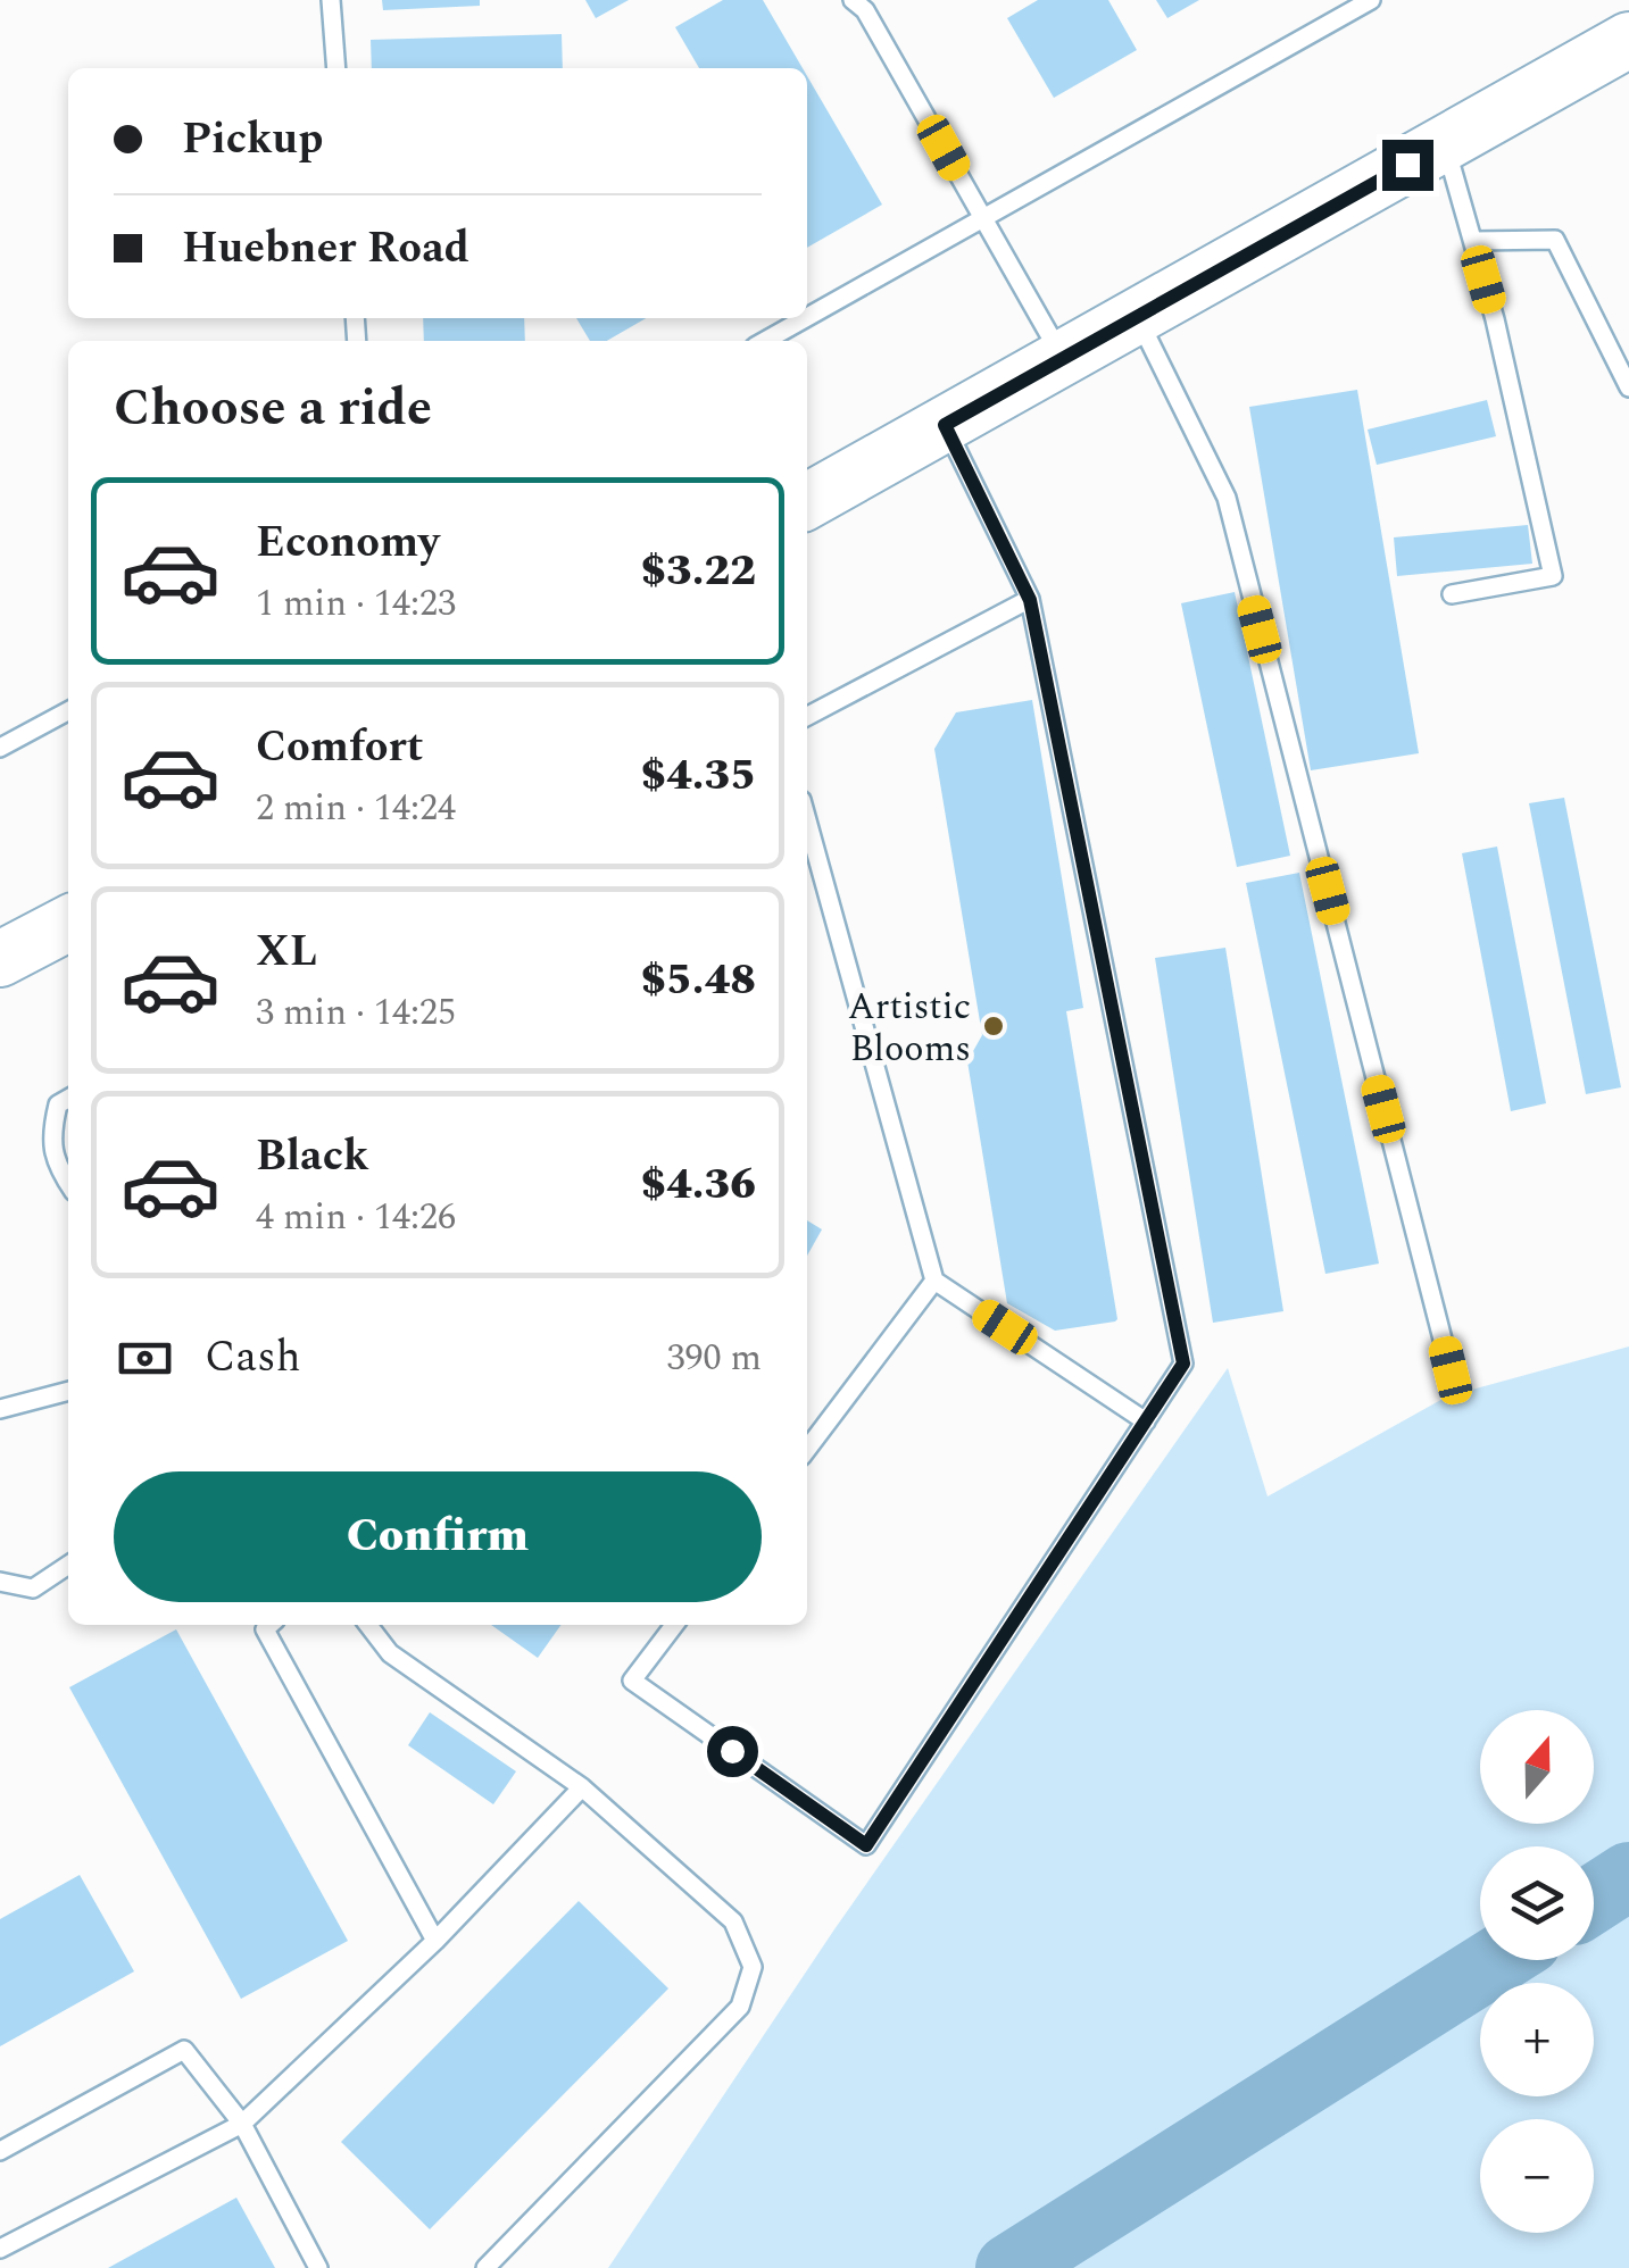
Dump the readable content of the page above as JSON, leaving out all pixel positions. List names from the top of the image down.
{
  "places": ["Artistic Blooms"],
  "north": "top",
  "page": {
    "banner": ["Pickup", "Huebner Road"],
    "heading": "Choose a ride",
    "list": [
      {
        "name": "Economy",
        "note": "1 min · 14:23",
        "value": "$3.22"
      },
      {
        "name": "Comfort",
        "note": "2 min · 14:24",
        "value": "$4.35"
      },
      {
        "name": "XL",
        "note": "3 min · 14:25",
        "value": "$5.48"
      },
      {
        "name": "Black",
        "note": "4 min · 14:26",
        "value": "$4.36"
      }
    ],
    "pay": ["Cash", "390 m"],
    "buttons": "Confirm",
    "map_buttons": ["+", "−"]
  }
}
